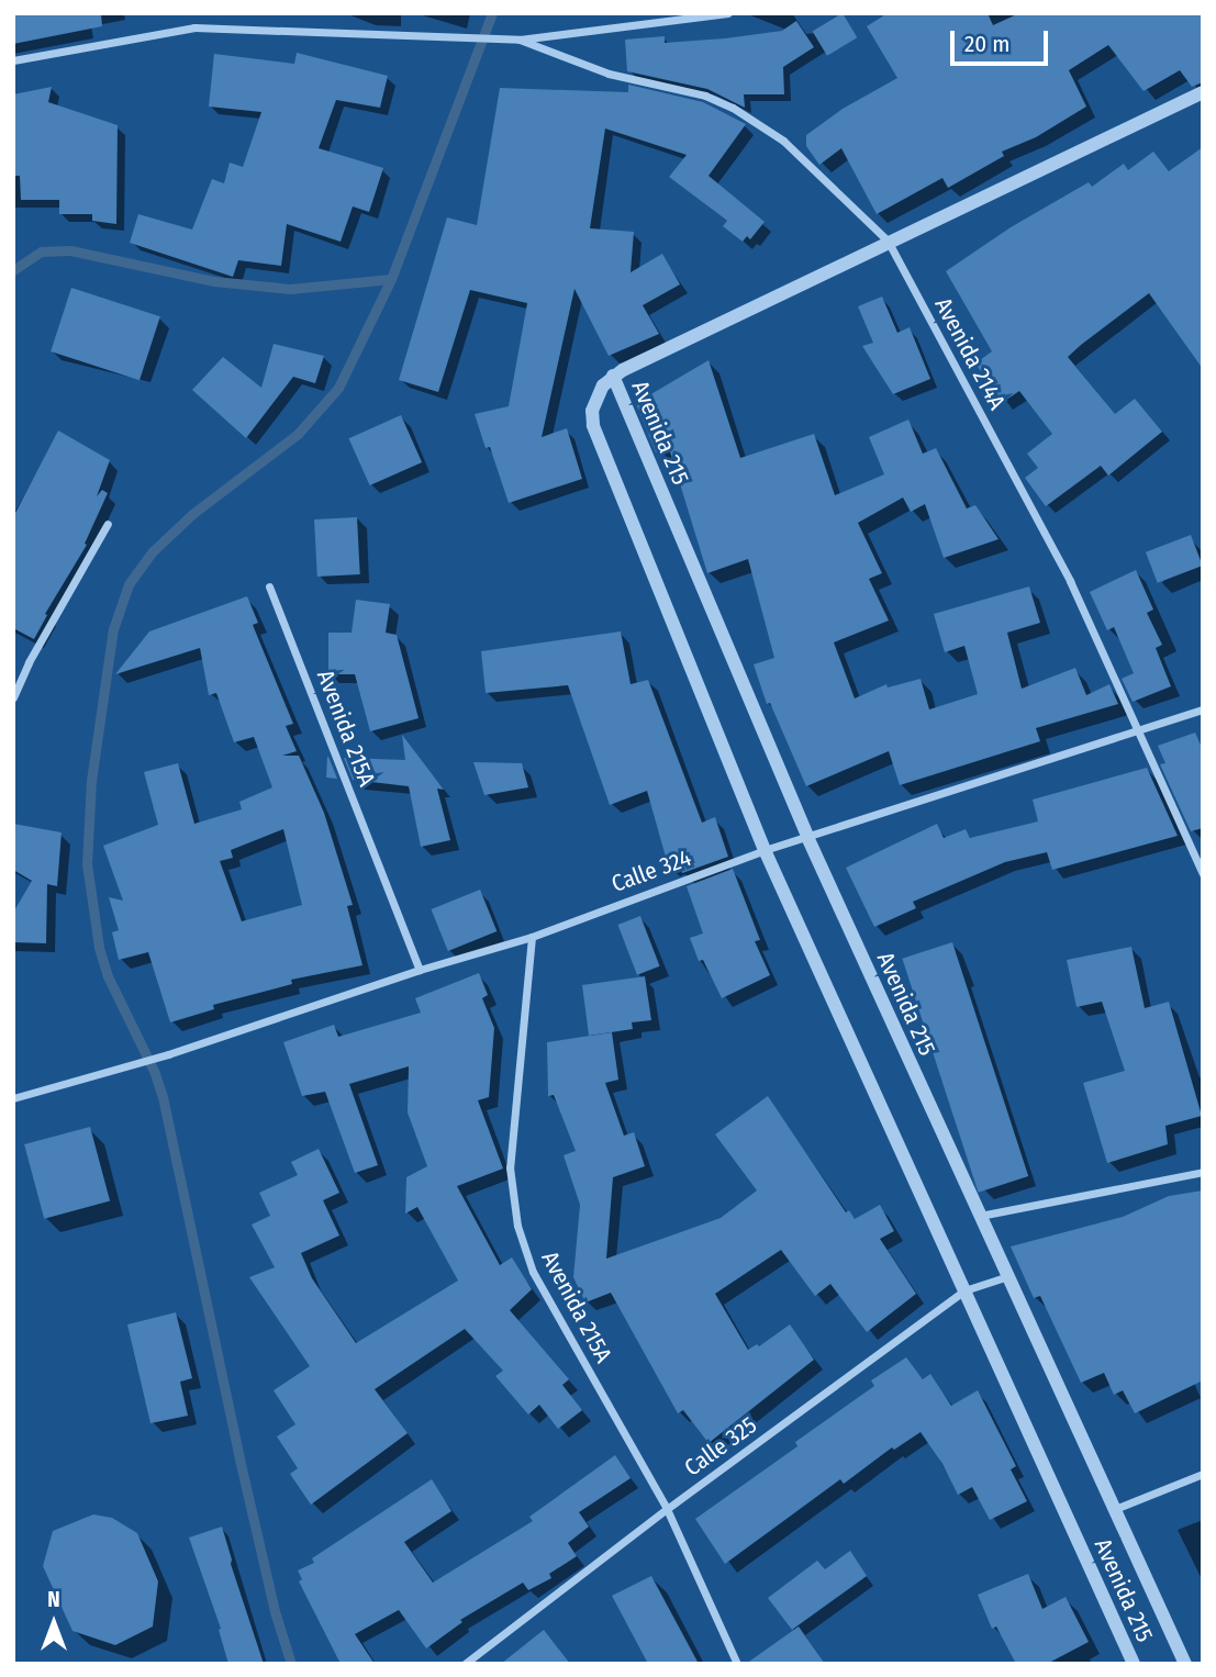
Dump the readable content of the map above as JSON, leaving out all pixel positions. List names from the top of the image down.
{
  "streets": {
    "street": [
      "Avenida 214A",
      "Avenida 215",
      "Avenida 215A",
      "Calle 324",
      "Calle 325"
    ]
  },
  "crossings": [
    ["Avenida 214A", "Calle 324"],
    ["Avenida 215", "Calle 324"],
    ["Avenida 215", "Calle 325"],
    ["Avenida 215A", "Calle 324"],
    ["Avenida 215A", "Calle 325"]
  ],
  "scale_bar": "20 m",
  "north": "top"
}
